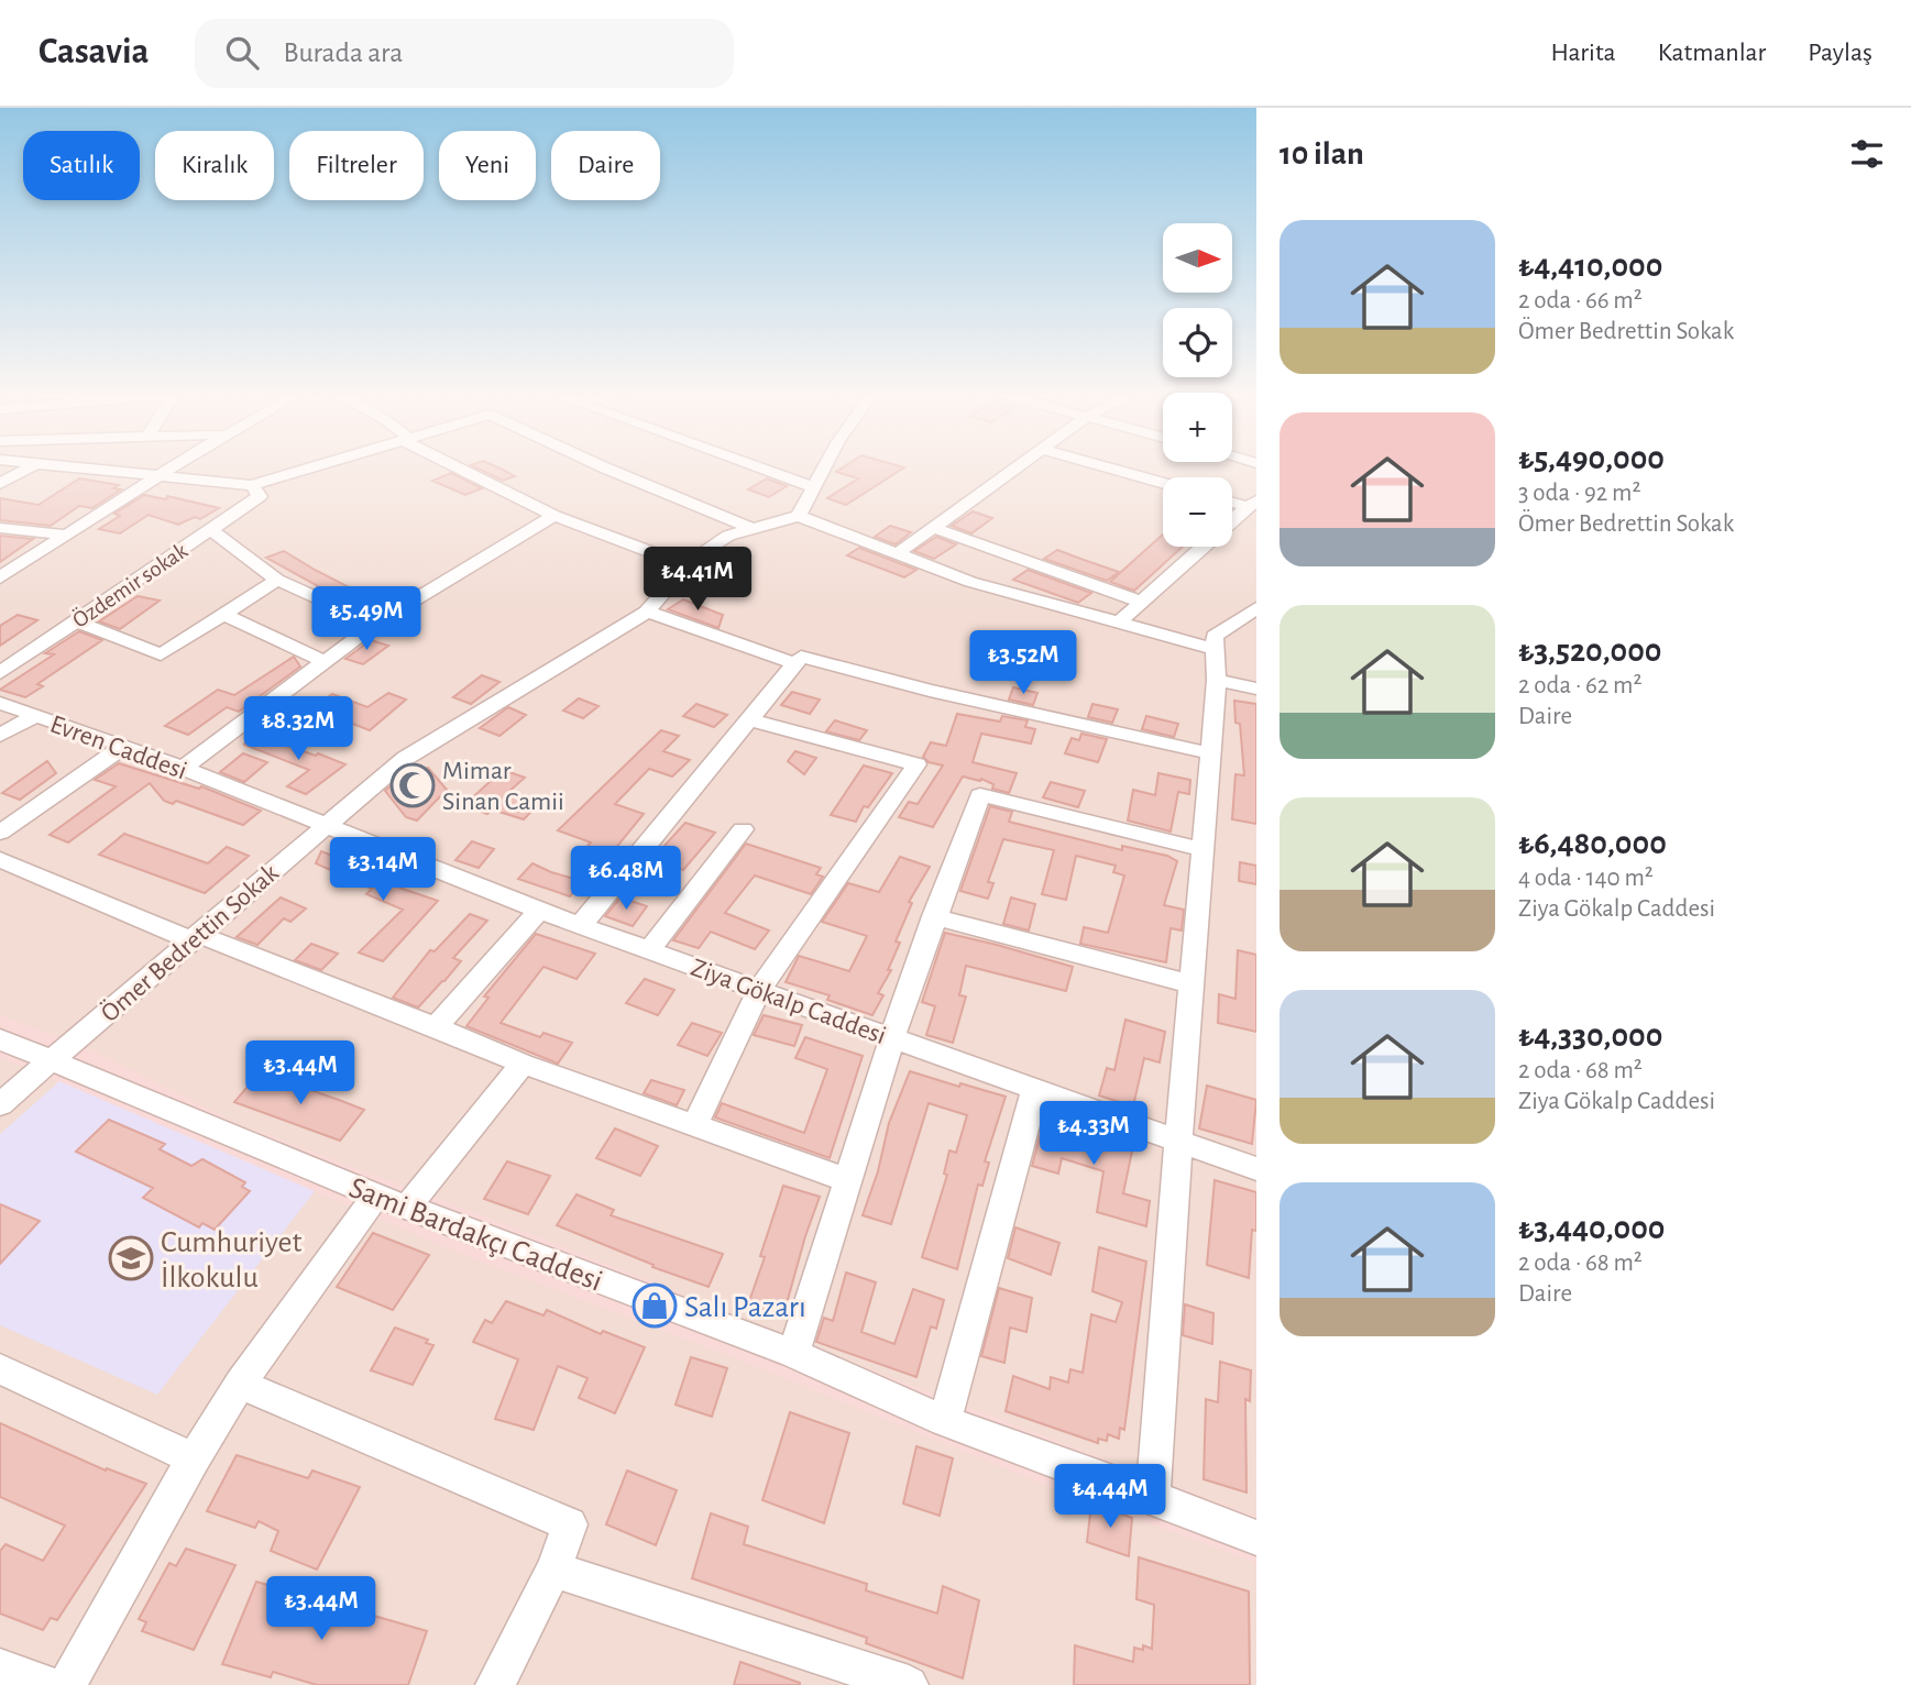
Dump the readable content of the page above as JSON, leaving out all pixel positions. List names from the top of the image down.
{
  "streets": {
    "street": [
      "Özdemir sokak",
      "Evren Caddesi",
      "Ömer Bedrettin Sokak",
      "Ziya Gökalp Caddesi",
      "Sami Bardakçı Caddesi"
    ]
  },
  "crossings": [
    ["Evren Caddesi", "Ömer Bedrettin Sokak"],
    ["Evren Caddesi", "Ziya Gökalp Caddesi"],
    ["Ömer Bedrettin Sokak", "Ziya Gökalp Caddesi"],
    ["Ömer Bedrettin Sokak", "Sami Bardakçı Caddesi"]
  ],
  "places": {
    "mosque": ["Mimar Sinan Camii"],
    "school or university": ["Cumhuriyet İlkokulu"],
    "shop": ["Salı Pazarı"]
  },
  "north": "right",
  "page": {
    "header": "Casavia",
    "search": "Burada ara",
    "nav": ["Harita", "Katmanlar", "Paylaş"],
    "heading": "10 ilan",
    "chip": [
      "Satılık",
      "Kiralık",
      "Filtreler",
      "Yeni",
      "Daire"
    ],
    "list": [
      {
        "name": "₺4,410,000",
        "note": "2 oda · 66 m² · Ömer Bedrettin Sokak"
      },
      {
        "name": "₺5,490,000",
        "note": "3 oda · 92 m² · Ömer Bedrettin Sokak"
      },
      {
        "name": "₺3,520,000",
        "note": "2 oda · 62 m² · Daire"
      },
      {
        "name": "₺6,480,000",
        "note": "4 oda · 140 m² · Ziya Gökalp Caddesi"
      },
      {
        "name": "₺4,330,000",
        "note": "2 oda · 68 m² · Ziya Gökalp Caddesi"
      },
      {
        "name": "₺3,440,000",
        "note": "2 oda · 68 m² · Daire"
      }
    ],
    "map_buttons": ["+", "−"],
    "price": [
      "₺4.41M",
      "₺5.49M",
      "₺3.52M",
      "₺8.32M",
      "₺3.14M",
      "₺6.48M",
      "₺3.44M",
      "₺4.33M",
      "₺4.44M",
      "₺3.44M"
    ]
  }
}
